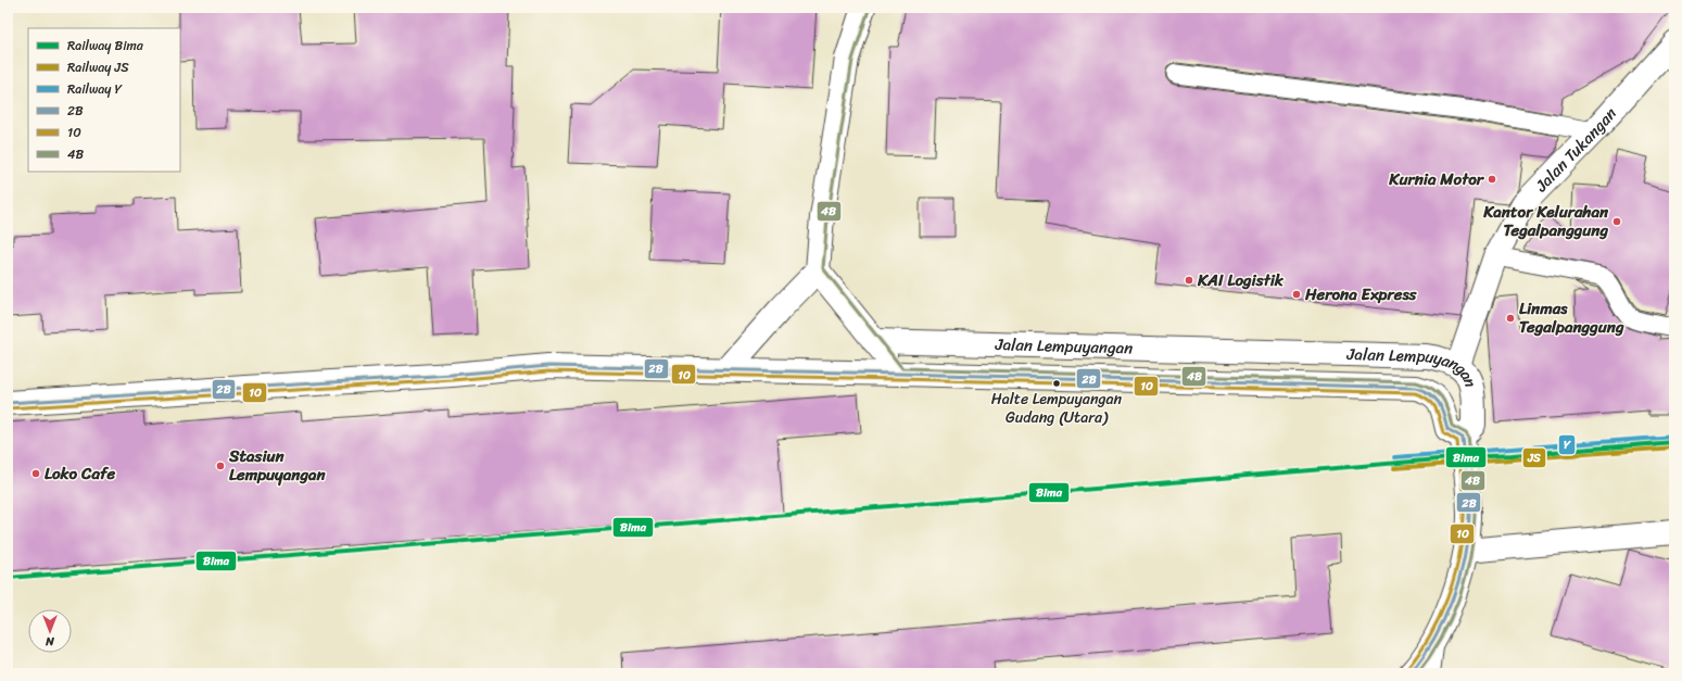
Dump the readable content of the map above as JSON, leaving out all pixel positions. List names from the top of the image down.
{
  "streets": {
    "street": ["Jalan Tukangan", "Jalan Lempuyangan"]
  },
  "crossings": [
    ["Jalan Tukangan", "Jalan Lempuyangan"]
  ],
  "places": [
    "Kurnia Motor",
    "Kantor Kelurahan Tegalpanggung",
    "KAI Logistik",
    "Herona Express",
    "Linmas Tegalpanggung",
    "Halte Lempuyangan Gudang (Utara)",
    "Stasiun Lempuyangan",
    "Loko Cafe"
  ],
  "lines": [
    "transit line 4B",
    "transit line 2B",
    "transit line 10",
    "rail line Y",
    "rail line Bima",
    "rail line JS"
  ],
  "legend": [
    "Railway Bima",
    "Railway JS",
    "Railway Y",
    "2B",
    "10",
    "4B"
  ],
  "north": "bottom"
}
